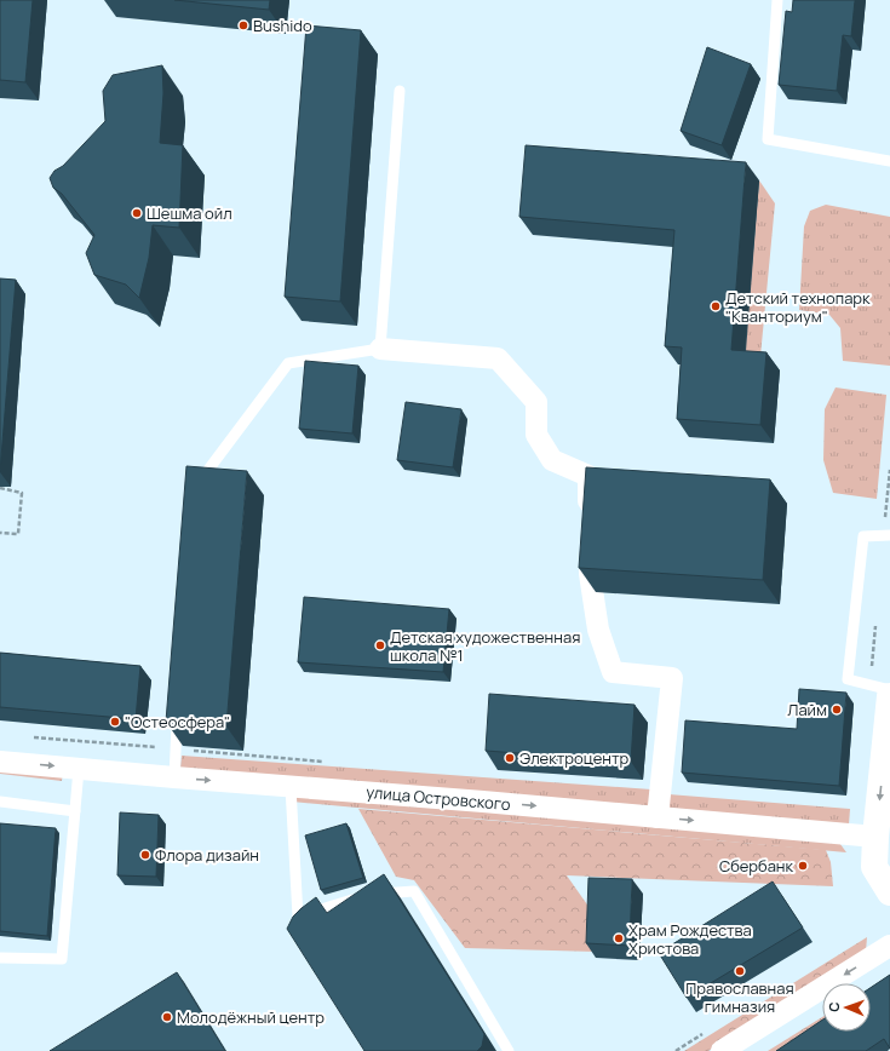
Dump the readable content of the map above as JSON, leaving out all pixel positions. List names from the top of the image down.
{
  "streets": {
    "street": ["улица Островского"]
  },
  "one_way": ["улица Островского"],
  "places": [
    "Bushido",
    "Шешма ойл",
    "Детский технопарк \"Кванториум\"",
    "Детская художественная школа №1",
    "Лайм",
    "\"Остеосфера\"",
    "Электроцентр",
    "Флора дизайн",
    "Сбербанк",
    "Храм Рождества Христова",
    "Православная гимназия",
    "Молодёжный центр"
  ],
  "north": "left"
}
